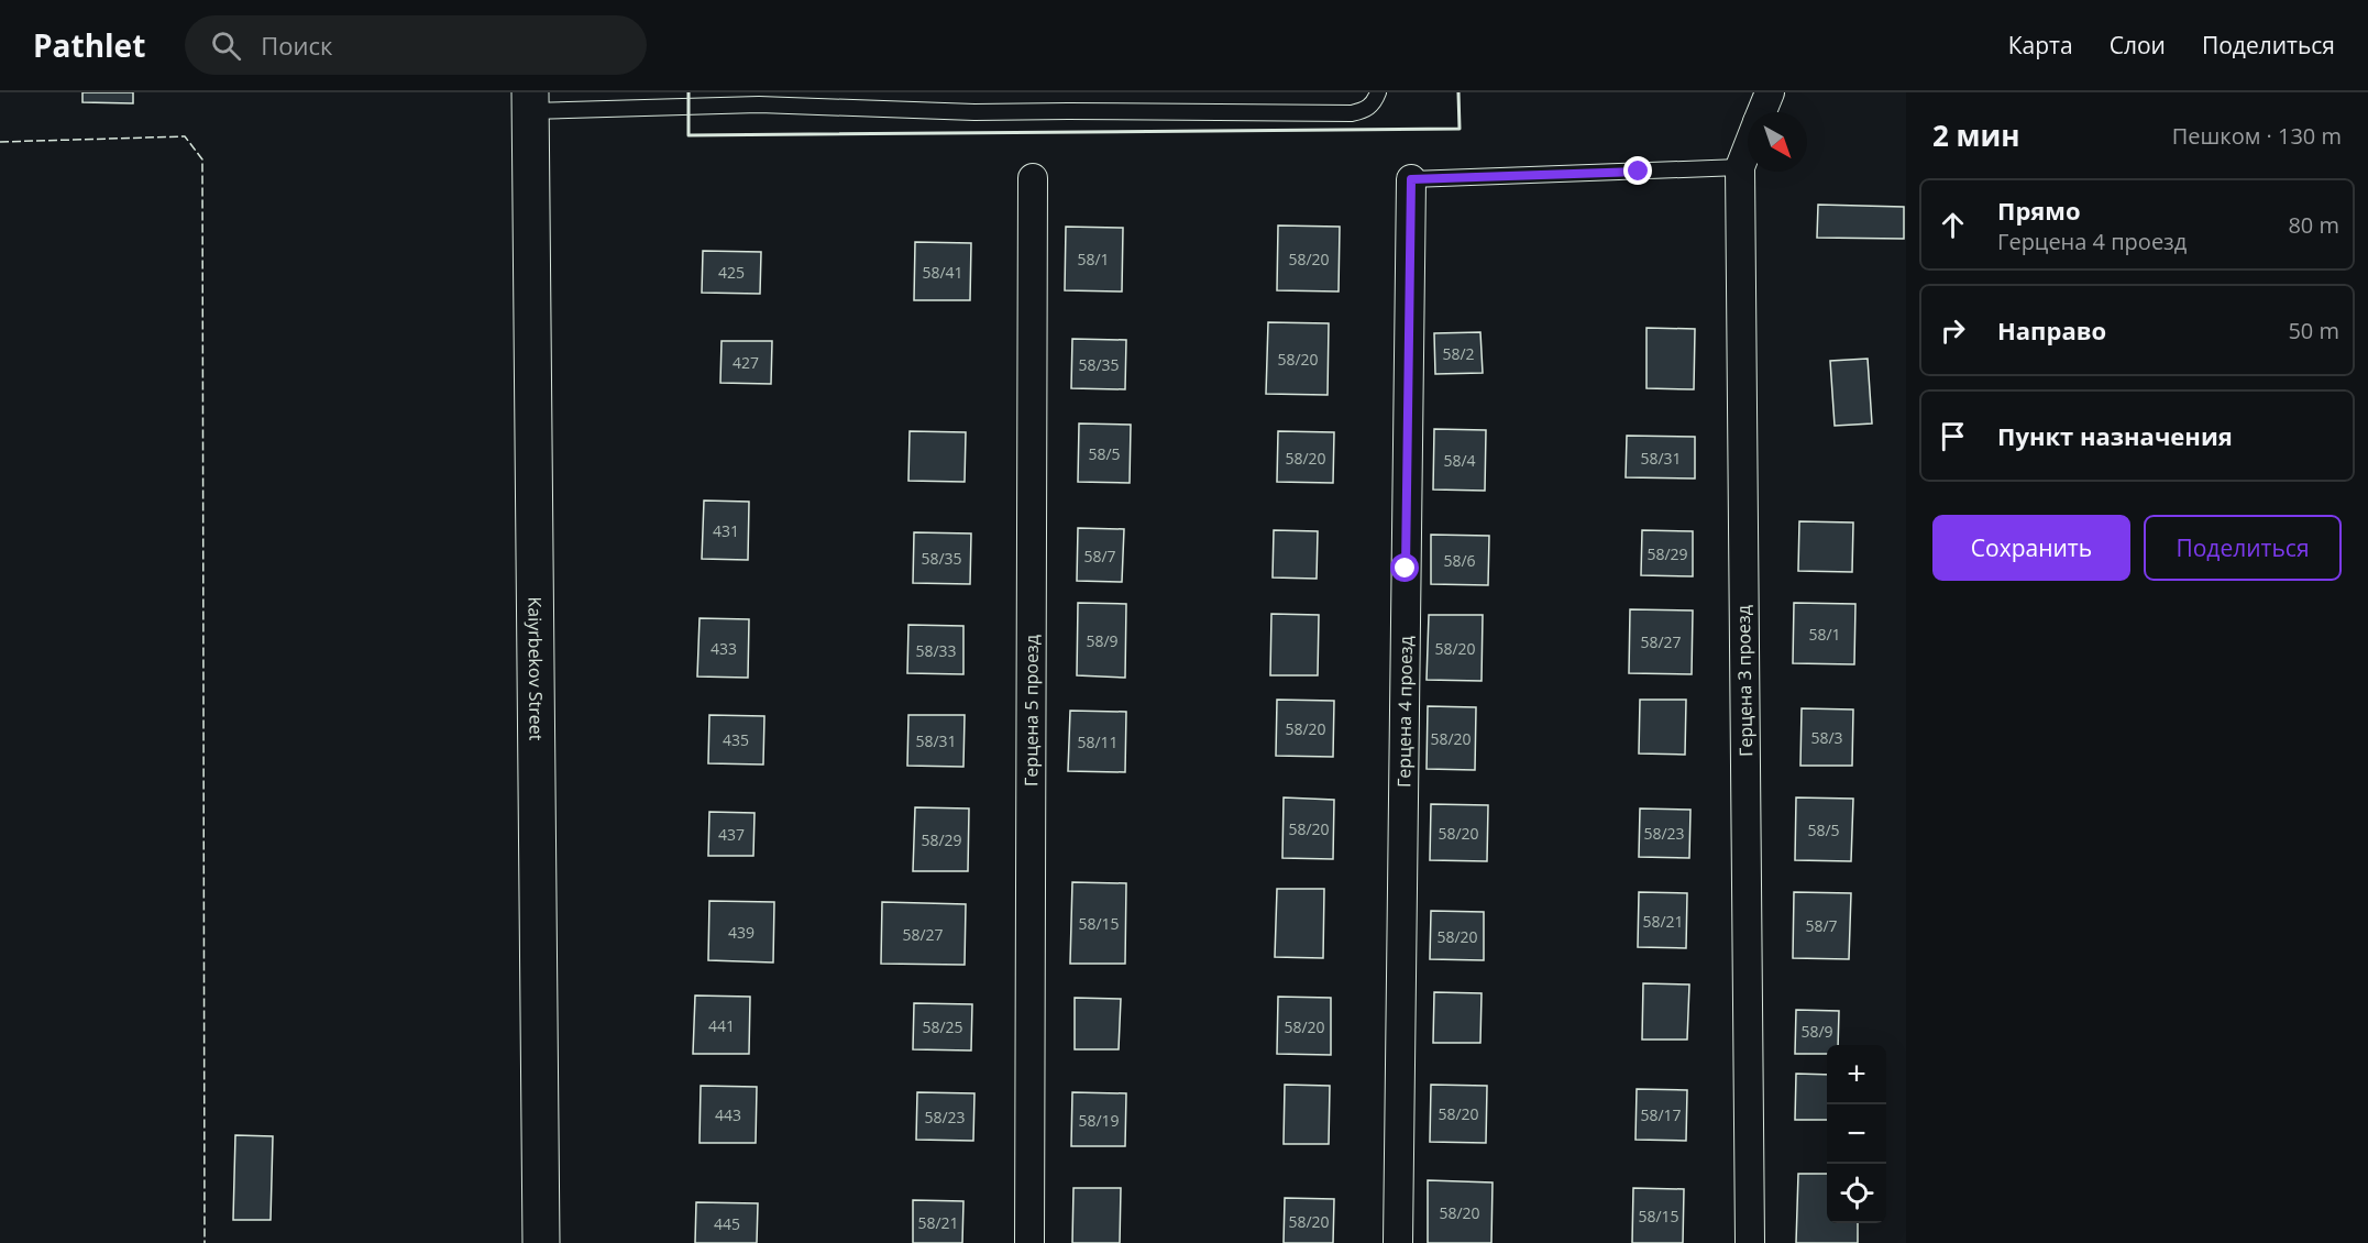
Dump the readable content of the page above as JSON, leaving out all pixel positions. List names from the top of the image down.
{
  "streets": {
    "main road": ["Kaiyrbekov Street"],
    "street": ["Герцена 3 проезд", "Герцена 5 проезд", "Герцена 4 проезд"]
  },
  "house_numbers": [
    "58/1",
    "58/20",
    "425",
    "58/41",
    "58/2",
    "58/20",
    "427",
    "58/35",
    "58/5",
    "58/20",
    "58/31",
    "58/4",
    "431",
    "58/29",
    "58/7",
    "58/35",
    "58/6",
    "58/1",
    "58/9",
    "58/27",
    "433",
    "58/20",
    "58/33",
    "58/20",
    "58/3",
    "58/20",
    "435",
    "58/31",
    "58/11",
    "58/20",
    "58/5",
    "58/20",
    "58/23",
    "437",
    "58/29",
    "58/21",
    "58/15",
    "58/7",
    "439",
    "58/27",
    "58/20",
    "441",
    "58/25",
    "58/20",
    "58/9",
    "58/20",
    "443",
    "58/17",
    "58/23",
    "58/19",
    "58/20",
    "58/15",
    "58/20",
    "58/21",
    "445"
  ],
  "north": "bottom right",
  "page": {
    "header": "Pathlet",
    "search": "Поиск",
    "nav": ["Карта", "Слои", "Поделиться"],
    "heading": ["2 мин", "Пешком · 130 m"],
    "list": [
      ["Прямо", "Герцена 4 проезд", "80 m"],
      ["Направо", "50 m"],
      "Пункт назначения"
    ],
    "buttons": ["Сохранить", "Поделиться"],
    "map_buttons": ["+", "−"]
  }
}
